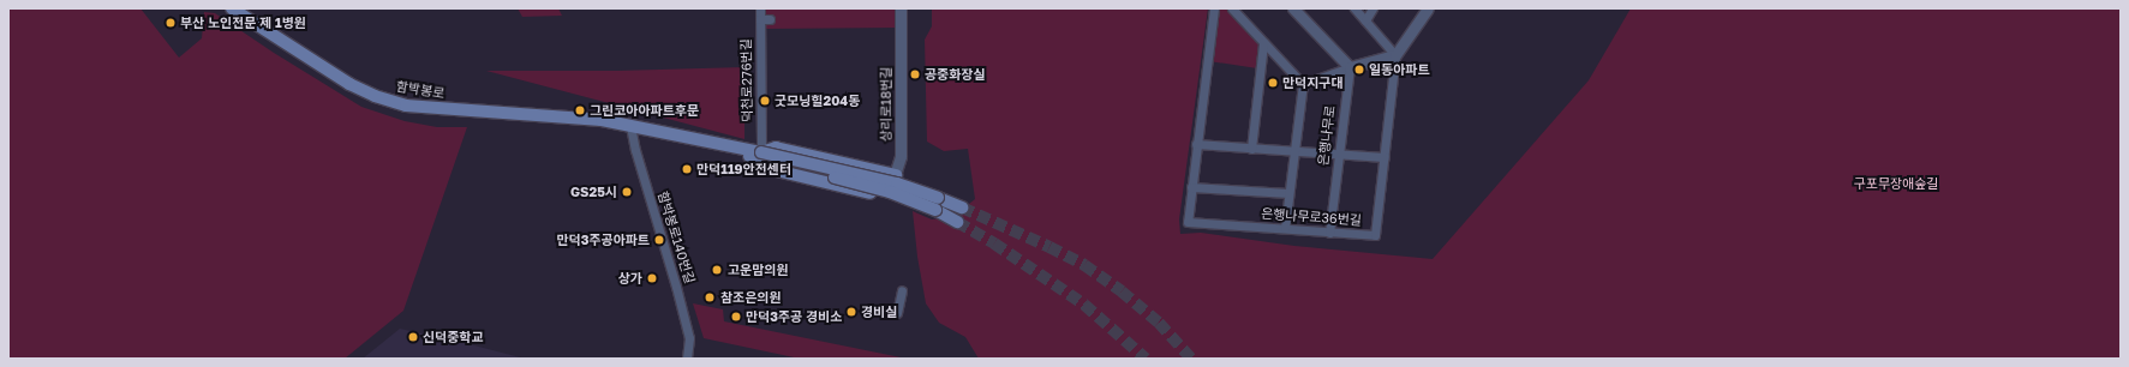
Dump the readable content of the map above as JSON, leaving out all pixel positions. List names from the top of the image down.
{
  "streets": {
    "main road": ["함박봉로"],
    "street": [
      "덕천로276번길",
      "상리로18번길",
      "은행나무로",
      "은행나무로36번길",
      "함박봉로140번길"
    ]
  },
  "crossings": [
    ["덕천로276번길", "함박봉로"],
    ["함박봉로", "함박봉로140번길"],
    ["은행나무로", "은행나무로36번길"]
  ],
  "parks": ["구포무장애숲길"],
  "places": [
    "부산 노인전문 제 1병원",
    "일동아파트",
    "공중화장실",
    "만덕지구대",
    "굿모닝힐204동",
    "그린코아아파트후문",
    "만덕119안전센터",
    "GS25시",
    "만덕3주공아파트",
    "고운맘의원",
    "상가",
    "참조은의원",
    "경비실",
    "만덕3주공 경비소",
    "신덕중학교"
  ]
}
